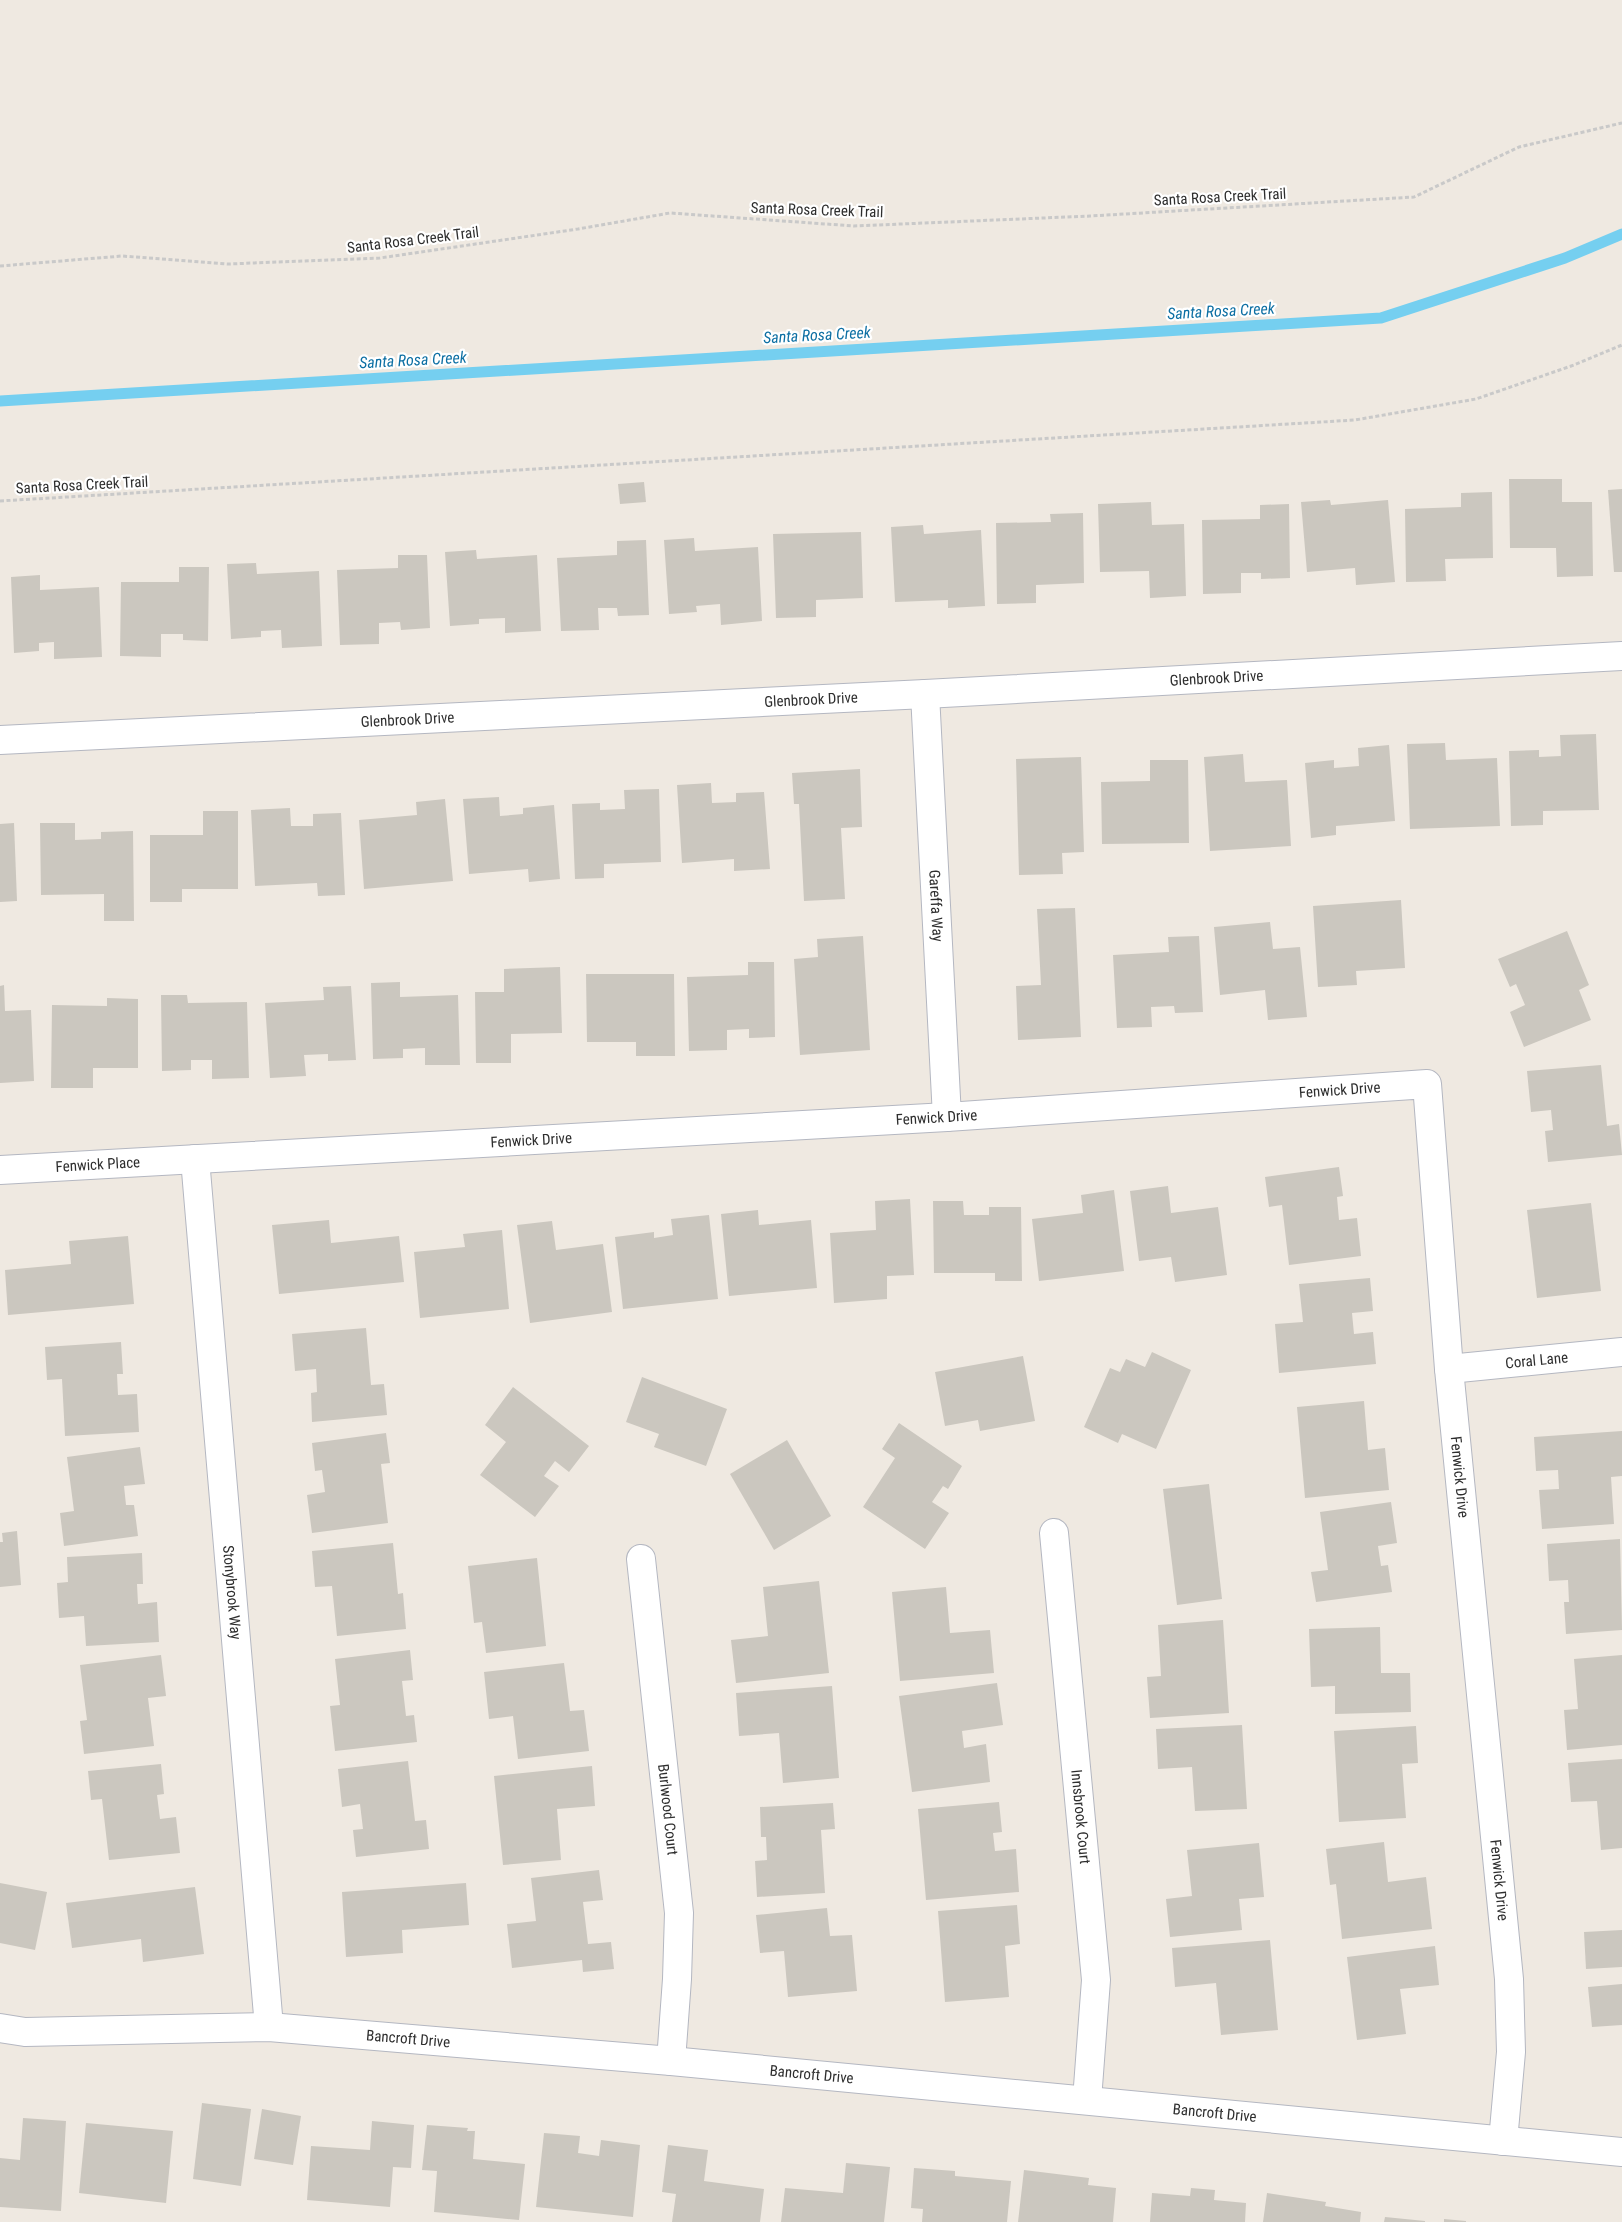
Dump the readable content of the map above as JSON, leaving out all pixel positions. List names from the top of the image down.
{
  "streets": {
    "street": [
      "Glenbrook Drive",
      "Gareffa Way",
      "Fenwick Drive",
      "Fenwick Place",
      "Coral Lane",
      "Stonybrook Way",
      "Burlwood Court",
      "Innsbrook Court",
      "Bancroft Drive"
    ],
    "path": ["Santa Rosa Creek Trail"]
  },
  "crossings": [
    ["Glenbrook Drive", "Gareffa Way"],
    ["Gareffa Way", "Fenwick Drive"],
    ["Fenwick Drive", "Fenwick Place"],
    ["Fenwick Drive", "Coral Lane"],
    ["Fenwick Drive", "Stonybrook Way"],
    ["Fenwick Drive", "Bancroft Drive"],
    ["Fenwick Place", "Stonybrook Way"],
    ["Stonybrook Way", "Bancroft Drive"],
    ["Burlwood Court", "Bancroft Drive"],
    ["Innsbrook Court", "Bancroft Drive"]
  ],
  "water": ["Santa Rosa Creek"]
}
